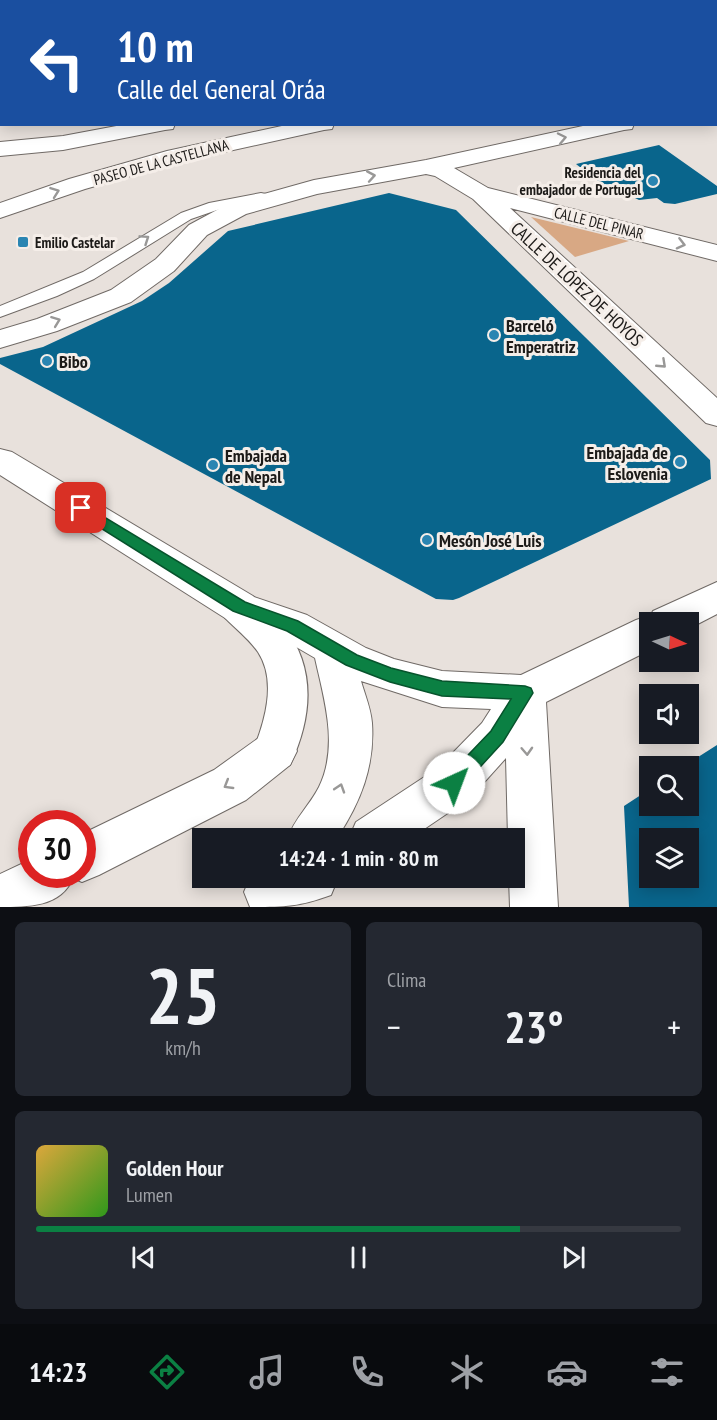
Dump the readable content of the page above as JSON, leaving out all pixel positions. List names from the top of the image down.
{
  "streets": {
    "main road": ["PASEO DE LA CASTELLANA", "CALLE DEL PINAR", "CALLE DE LÓPEZ DE HOYOS"]
  },
  "crossings": [
    ["CALLE DEL PINAR", "CALLE DE LÓPEZ DE HOYOS"]
  ],
  "one_way": ["CALLE DEL PINAR", "CALLE DE LÓPEZ DE HOYOS"],
  "places": {
    "other": [
      "Residencia del embajador de Portugal",
      "Barceló Emperatriz",
      "Bibo",
      "Embajada de Eslovenia",
      "Embajada de Nepal",
      "Mesón José Luis"
    ],
    "transit": ["Emilio Castelar"]
  },
  "north": "right",
  "page": {
    "turn": ["10 m", "Calle del General Oráa"],
    "limit": "30",
    "trip": "14:24 · 1 min · 80 m",
    "tile": [
      ["25", "km/h"],
      "Clima"
    ],
    "heat": ["−", "23°", "+"],
    "song": ["Golden Hour", "Lumen"],
    "tabs": "14:23"
  }
}
